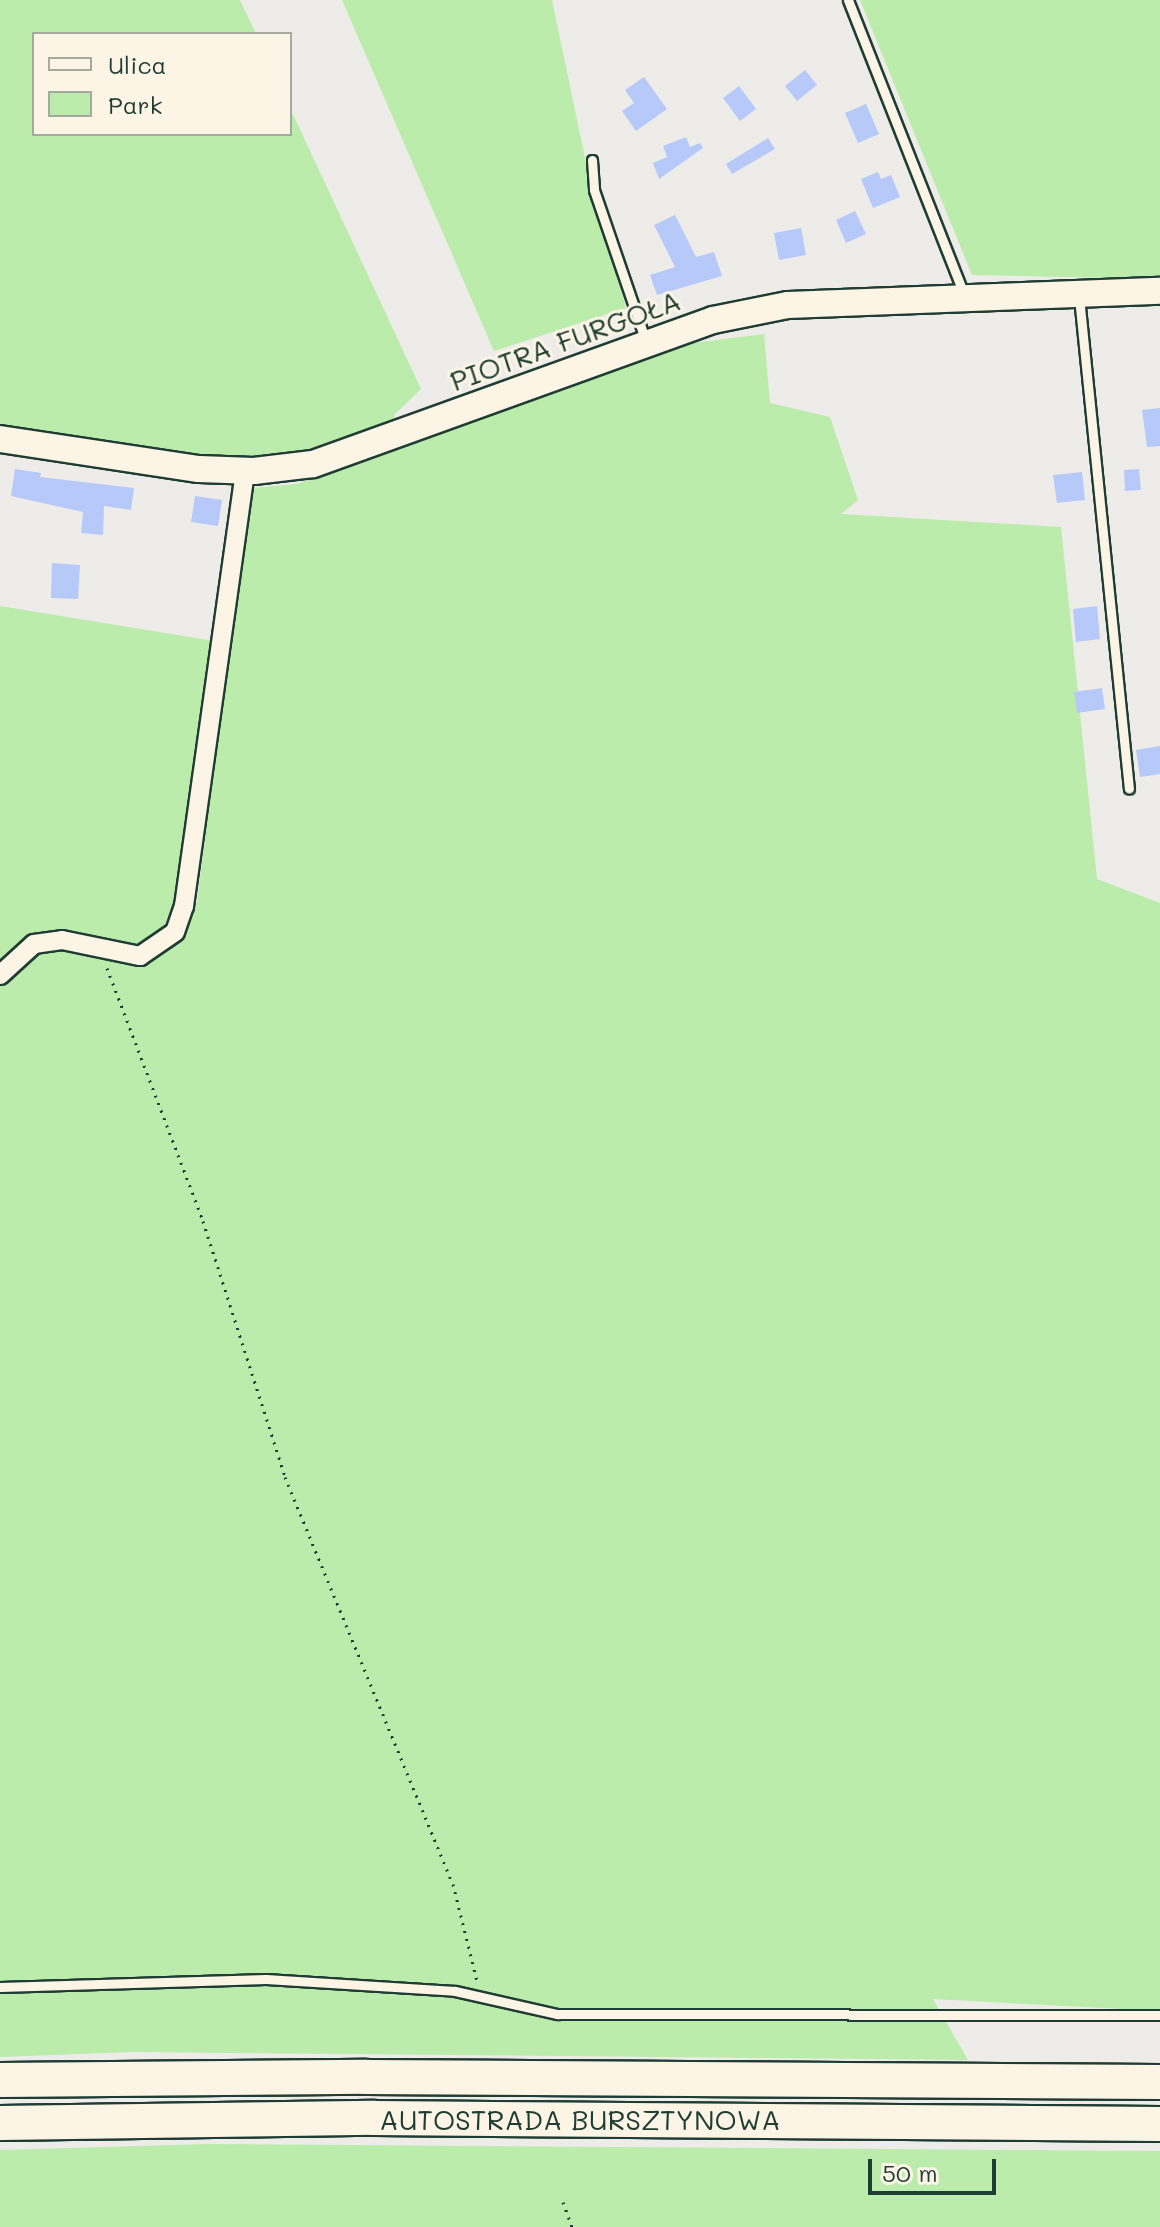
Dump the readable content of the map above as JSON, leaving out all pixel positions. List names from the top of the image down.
{
  "streets": {
    "highway": ["AUTOSTRADA BURSZTYNOWA"],
    "street": ["PIOTRA FURGOŁA"]
  },
  "legend": ["Ulica", "Park"],
  "scale_bar": "50 m"
}
